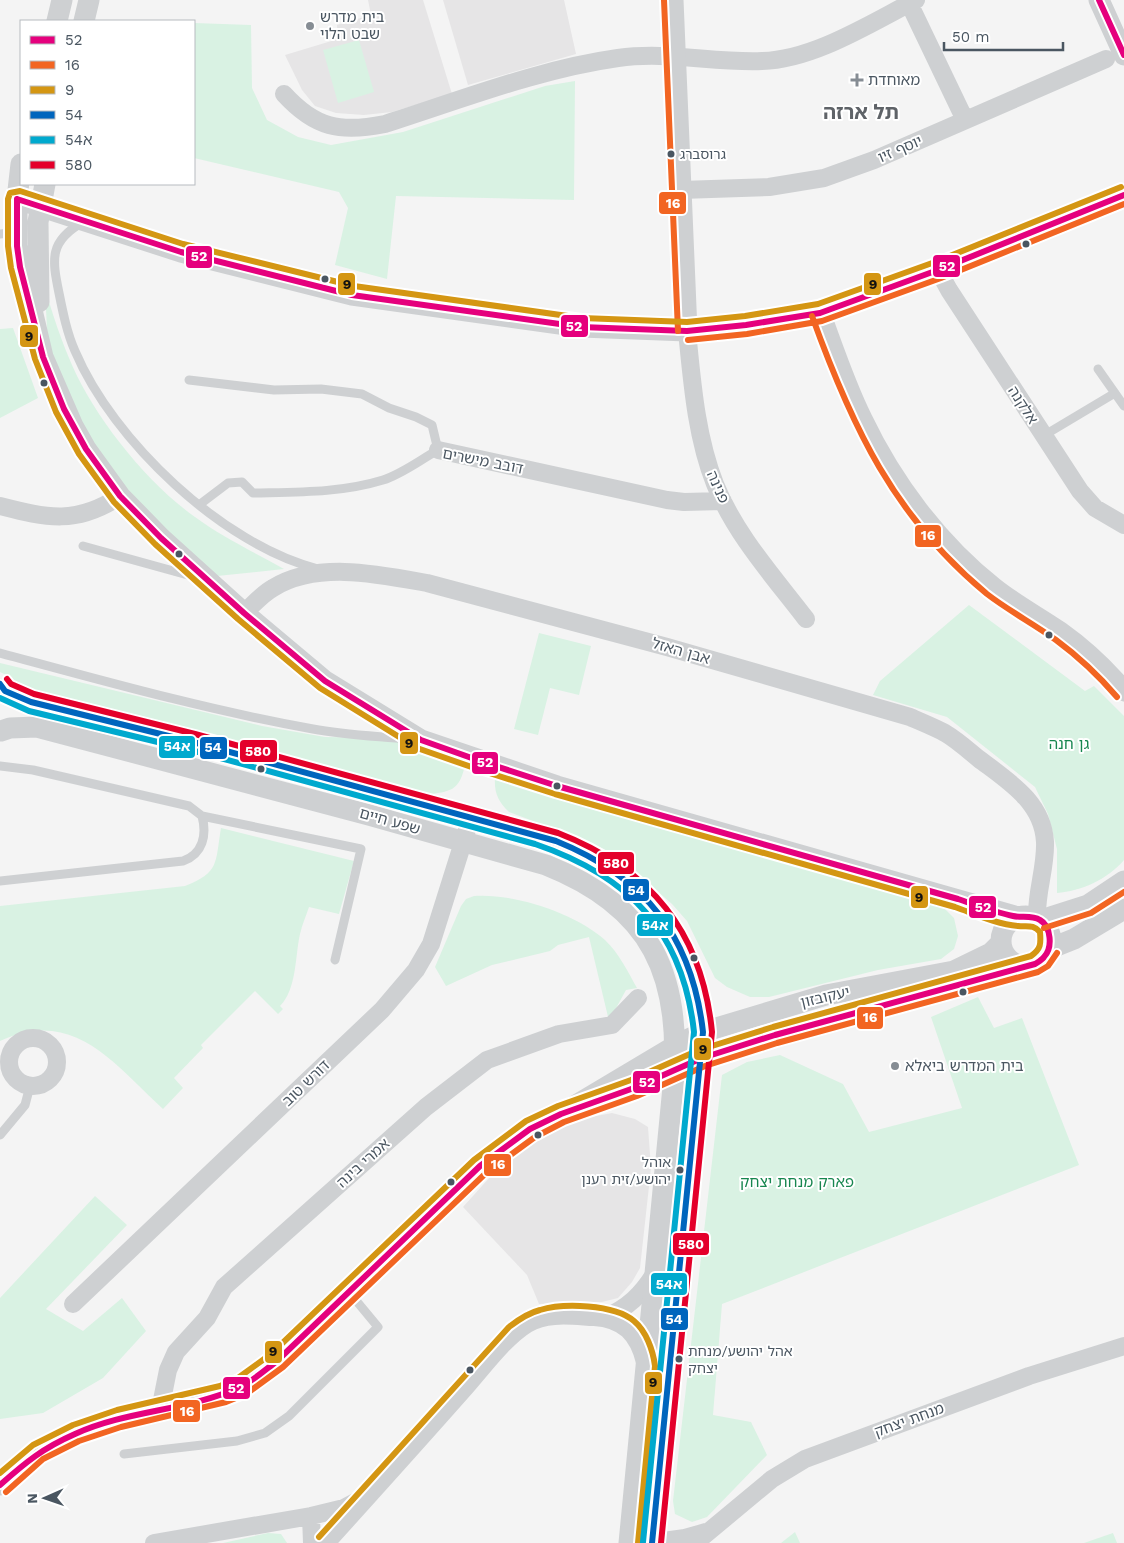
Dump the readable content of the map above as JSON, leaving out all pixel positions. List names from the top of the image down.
{
  "streets": {
    "street": [
      "יוסף זיו",
      "אלקנה",
      "דובב מישרים",
      "פנינה",
      "אבן האזל",
      "שפע חיים",
      "יעקובזון",
      "דורש טוב",
      "אמרי בינה",
      "מנחת יצחק"
    ]
  },
  "crossings": [
    ["דובב מישרים", "פנינה"],
    ["אבן האזל", "יעקובזון"],
    ["שפע חיים", "יעקובזון"],
    ["שפע חיים", "דורש טוב"],
    ["שפע חיים", "מנחת יצחק"]
  ],
  "districts": ["תל ארזה"],
  "parks": ["גן חנה", "פארק מנחת יצחק"],
  "places": {
    "other": [
      "בית מדרש שבט הלוי",
      "גרוסברג",
      "בית המדרש ביאלא",
      "אוהל יהושע/זית רענן",
      "אהל יהושע/מנחת יצחק"
    ],
    "health": ["מאוחדת"]
  },
  "lines": [
    "transit line 52",
    "transit line 16",
    "transit line 9",
    "transit line 580",
    "transit line 54",
    "transit line 54א"
  ],
  "legend": [
    "52",
    "16",
    "9",
    "54",
    "54א",
    "580"
  ],
  "scale_bar": "50 m",
  "north": "left"
}
